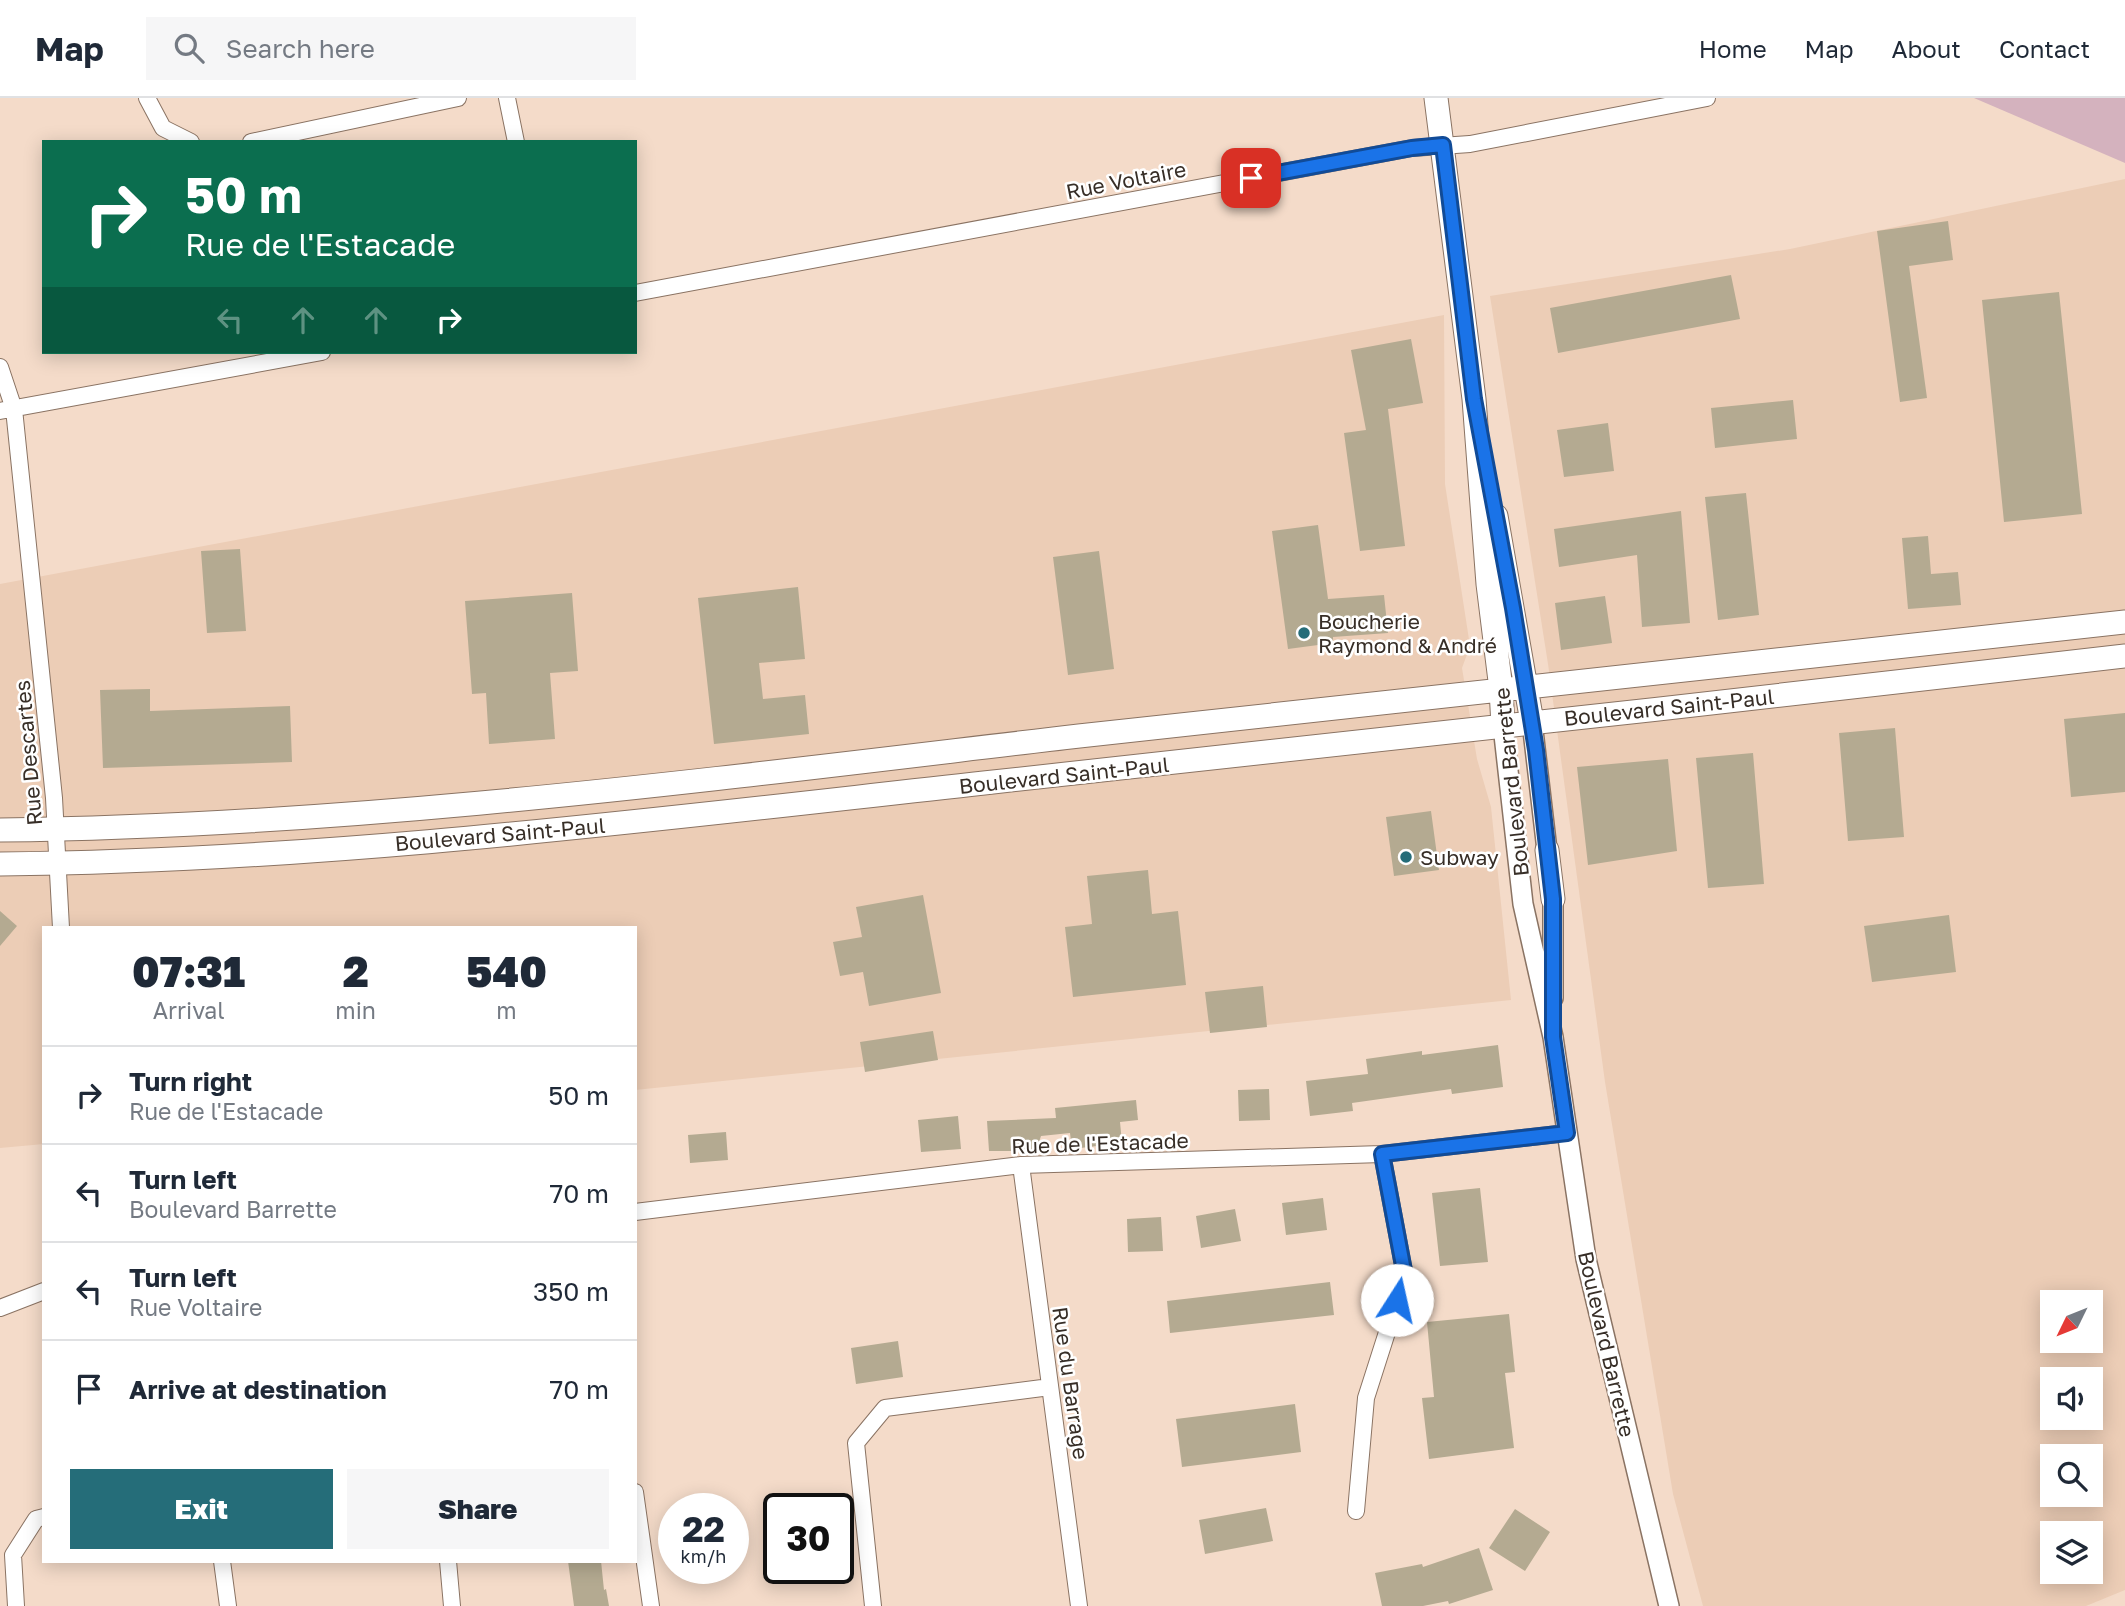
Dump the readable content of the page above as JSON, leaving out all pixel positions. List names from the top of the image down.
{
  "streets": {
    "main road": ["Boulevard Saint-Paul", "Boulevard Barrette"],
    "street": [
      "Rue Voltaire",
      "Rue Descartes",
      "Rue de l'Estacade",
      "Rue du Barrage"
    ]
  },
  "crossings": [
    ["Rue Voltaire", "Boulevard Barrette"],
    ["Boulevard Saint-Paul", "Rue Descartes"],
    ["Boulevard Saint-Paul", "Boulevard Barrette"],
    ["Boulevard Barrette", "Rue de l'Estacade"],
    ["Rue de l'Estacade", "Rue du Barrage"]
  ],
  "places": ["Boucherie Raymond & André", "Subway"],
  "north": "bottom left",
  "page": {
    "header": "Map",
    "search": "Search here",
    "nav": [
      "Home",
      "Map",
      "About",
      "Contact"
    ],
    "turn": ["50 m", "Rue de l'Estacade"],
    "eta": [
      "07:31",
      "Arrival",
      "2",
      "min",
      "540",
      "m"
    ],
    "list": [
      {
        "name": "Turn right",
        "note": "Rue de l'Estacade",
        "value": "50 m"
      },
      {
        "name": "Turn left",
        "note": "Boulevard Barrette",
        "value": "70 m"
      },
      {
        "name": "Turn left",
        "note": "Rue Voltaire",
        "value": "350 m"
      },
      {
        "name": "Arrive at destination",
        "value": "70 m"
      }
    ],
    "buttons": ["Exit", "Share"],
    "speed": "22 km/h",
    "limit": "30"
  }
}
